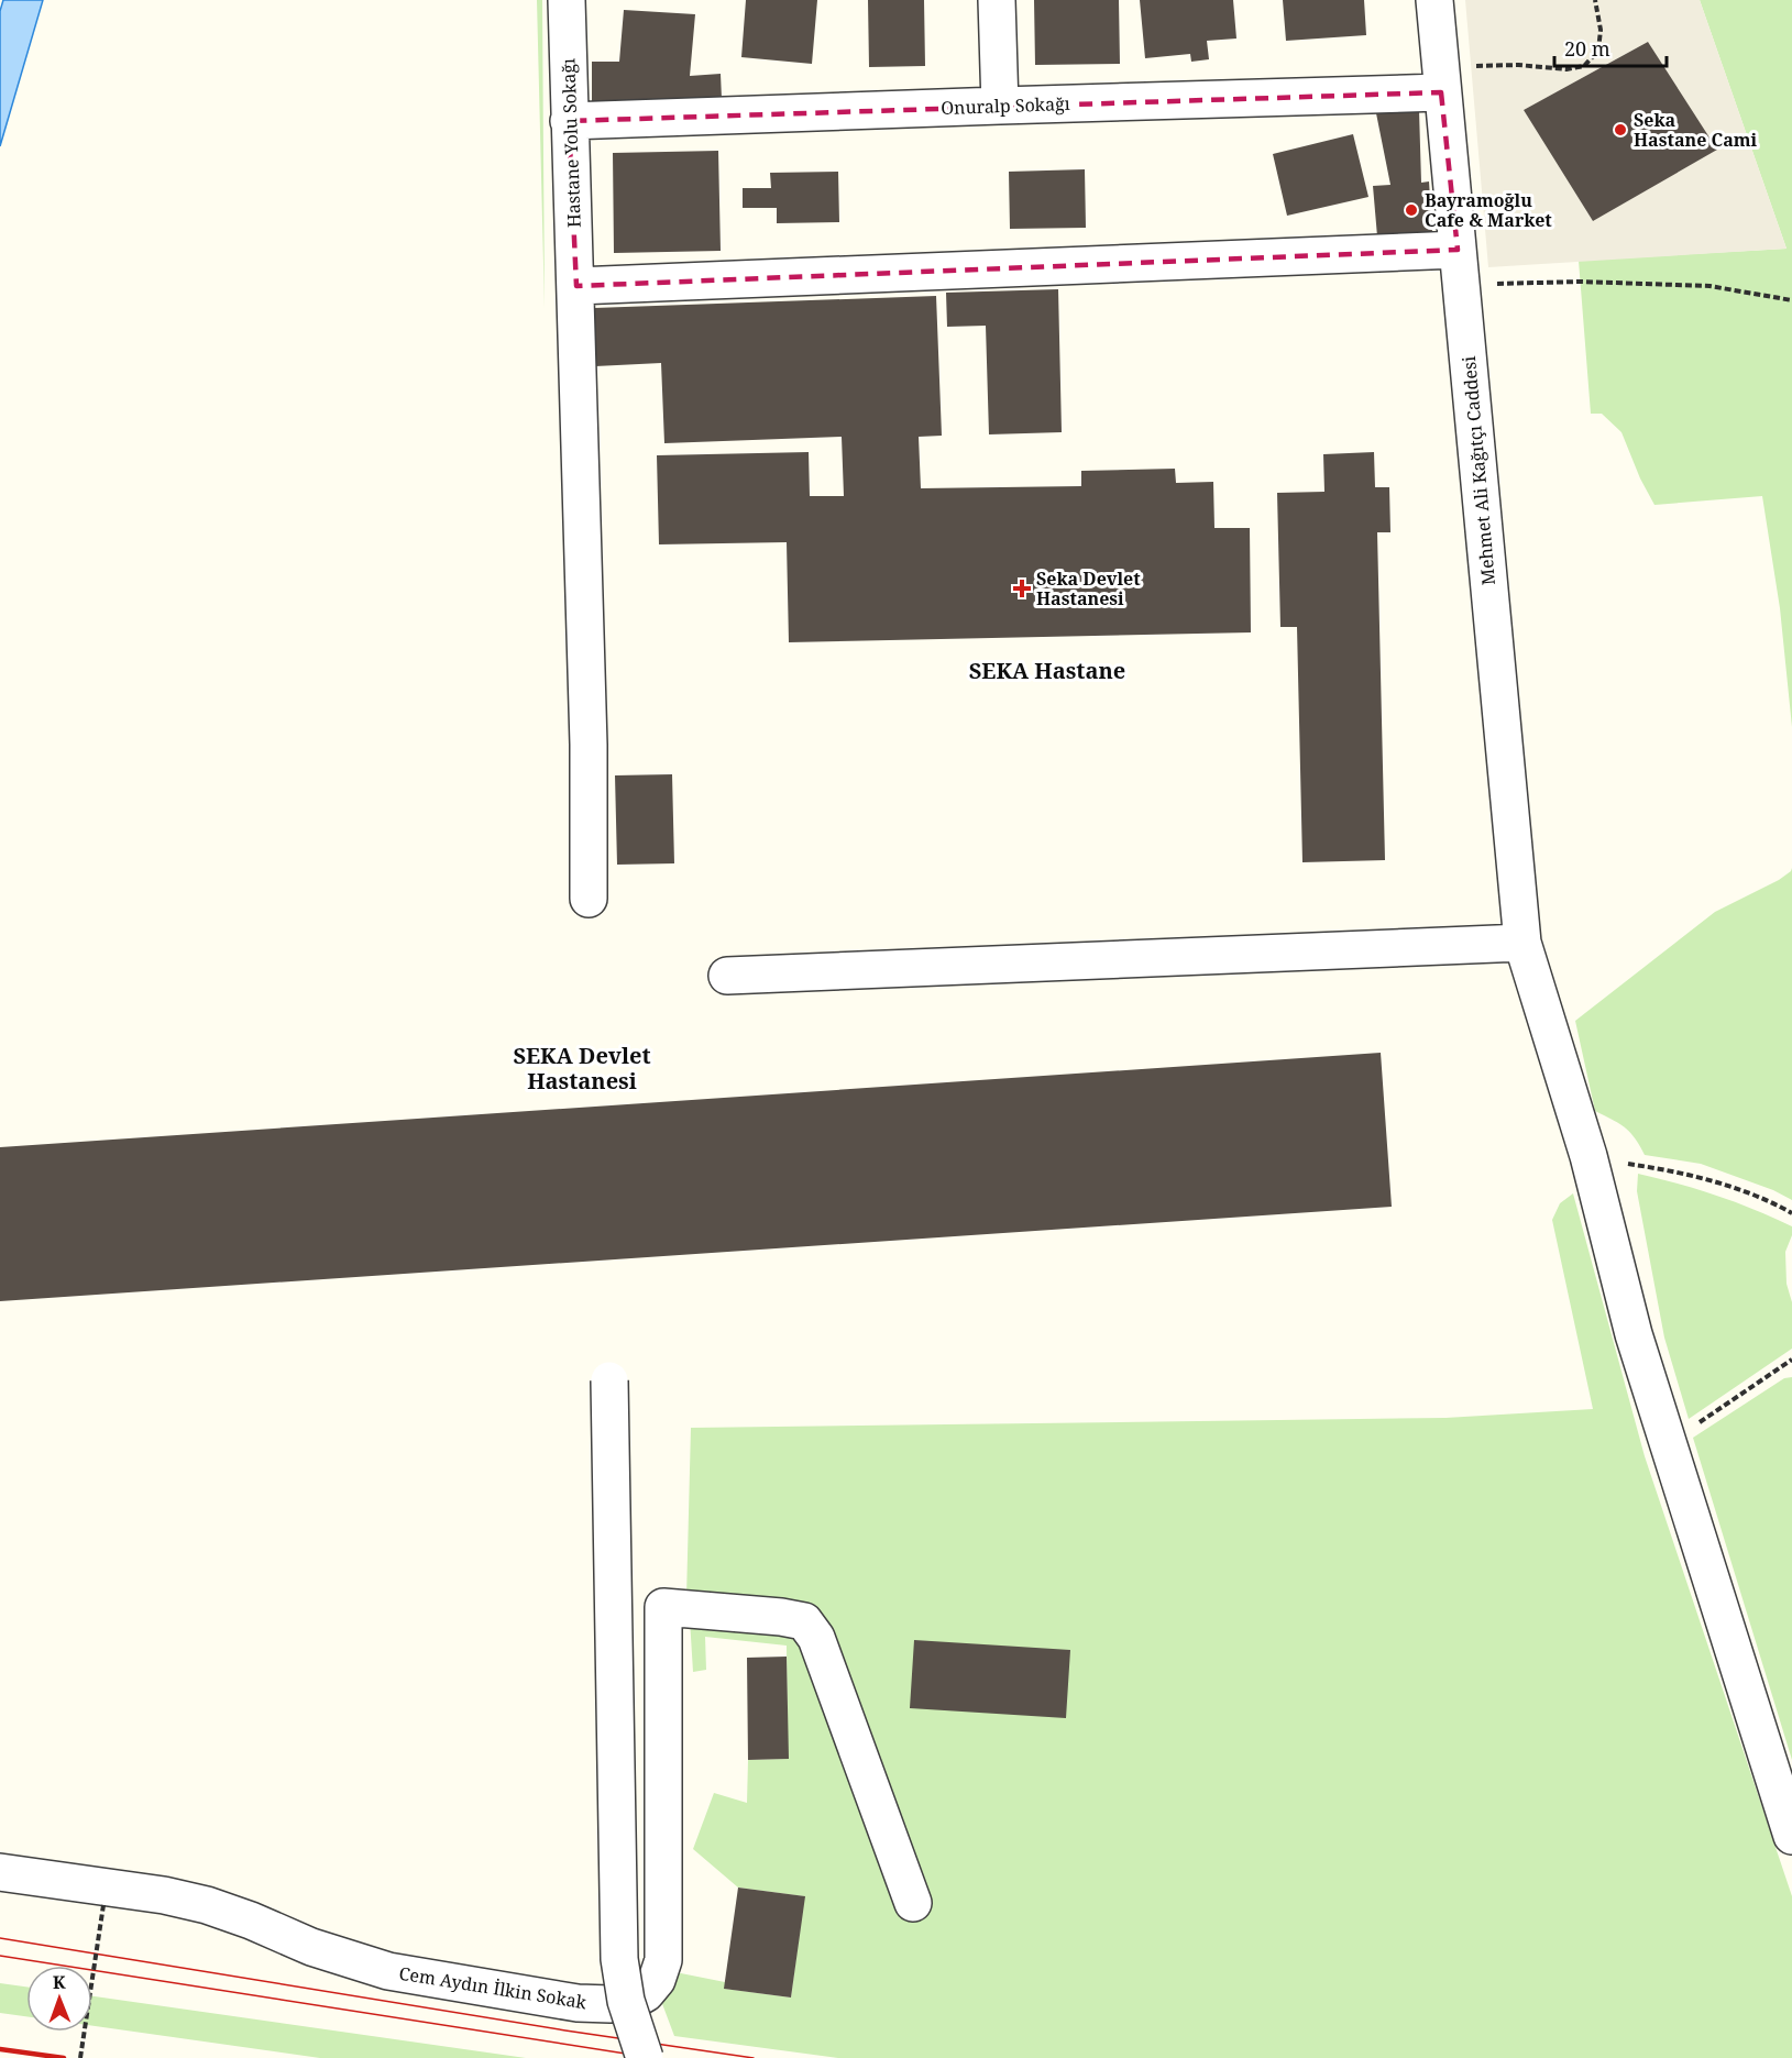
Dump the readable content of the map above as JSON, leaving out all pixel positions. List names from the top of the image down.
{
  "streets": {
    "street": [
      "Onuralp Sokağı",
      "Hastane Yolu Sokağı",
      "Mehmet Ali Kağıtçı Caddesi",
      "Cem Aydın İlkin Sokak"
    ]
  },
  "crossings": [
    ["Onuralp Sokağı", "Hastane Yolu Sokağı"],
    ["Onuralp Sokağı", "Mehmet Ali Kağıtçı Caddesi"]
  ],
  "districts": ["SEKA Hastane", "SEKA Devlet Hastanesi"],
  "places": {
    "other": ["Seka Hastane Cami", "Bayramoğlu Cafe & Market"],
    "health": ["Seka Devlet Hastanesi"]
  },
  "scale_bar": "20 m",
  "north": "top"
}
